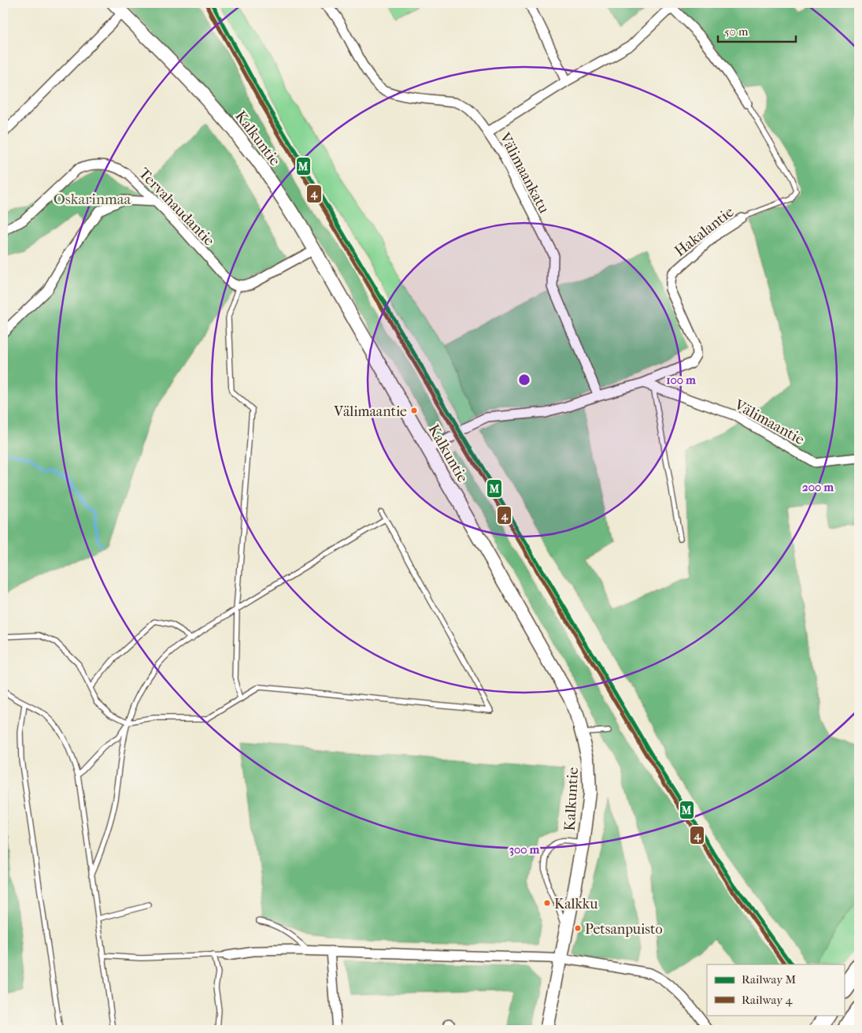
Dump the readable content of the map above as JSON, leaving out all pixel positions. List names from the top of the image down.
{
  "streets": {
    "street": [
      "Kalkuntie",
      "Välimaankatu",
      "Tervahaudantie",
      "Hakalantie",
      "Välimaantie"
    ]
  },
  "crossings": [
    ["Hakalantie", "Välimaantie"]
  ],
  "parks": ["Oskarinmaa"],
  "places": ["Välimaantie", "Kalkku", "Petsanpuisto"],
  "lines": ["rail line M", "rail line 4"],
  "legend": ["Railway M", "Railway 4"],
  "scale_bar": "50 m",
  "rings": ["100 m", "200 m", "300 m"]
}
